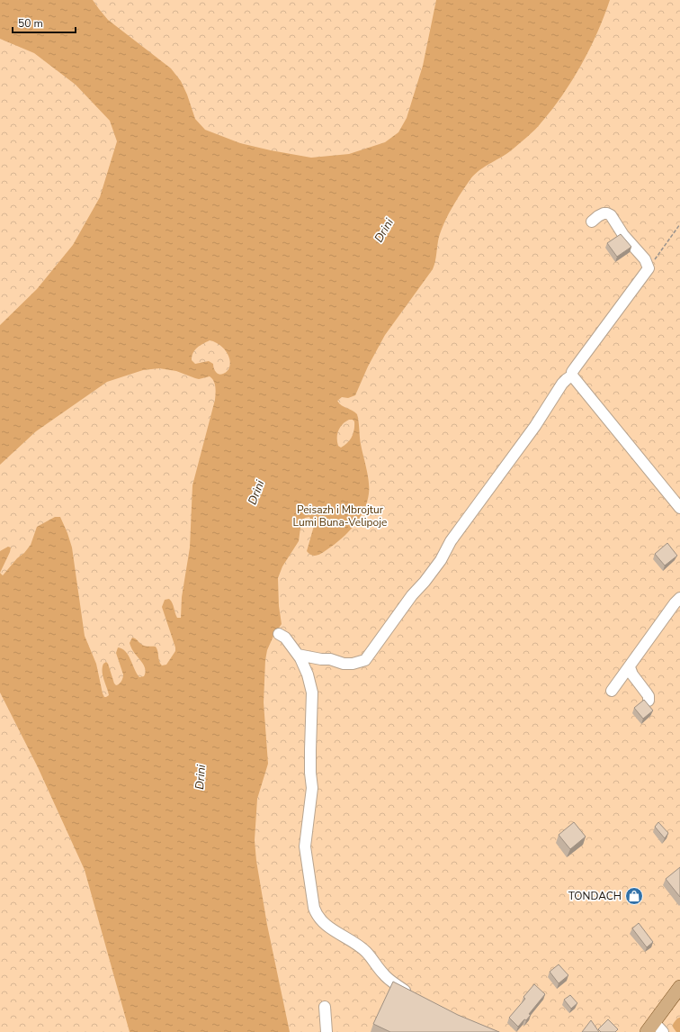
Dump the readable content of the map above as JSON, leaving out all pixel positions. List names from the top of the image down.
{
  "water": ["Drini"],
  "parks": ["Peisazh i Mbrojtur Lumi Buna-Velipoje"],
  "places": {
    "shop": ["TONDACH"]
  },
  "scale_bar": "50 m"
}
